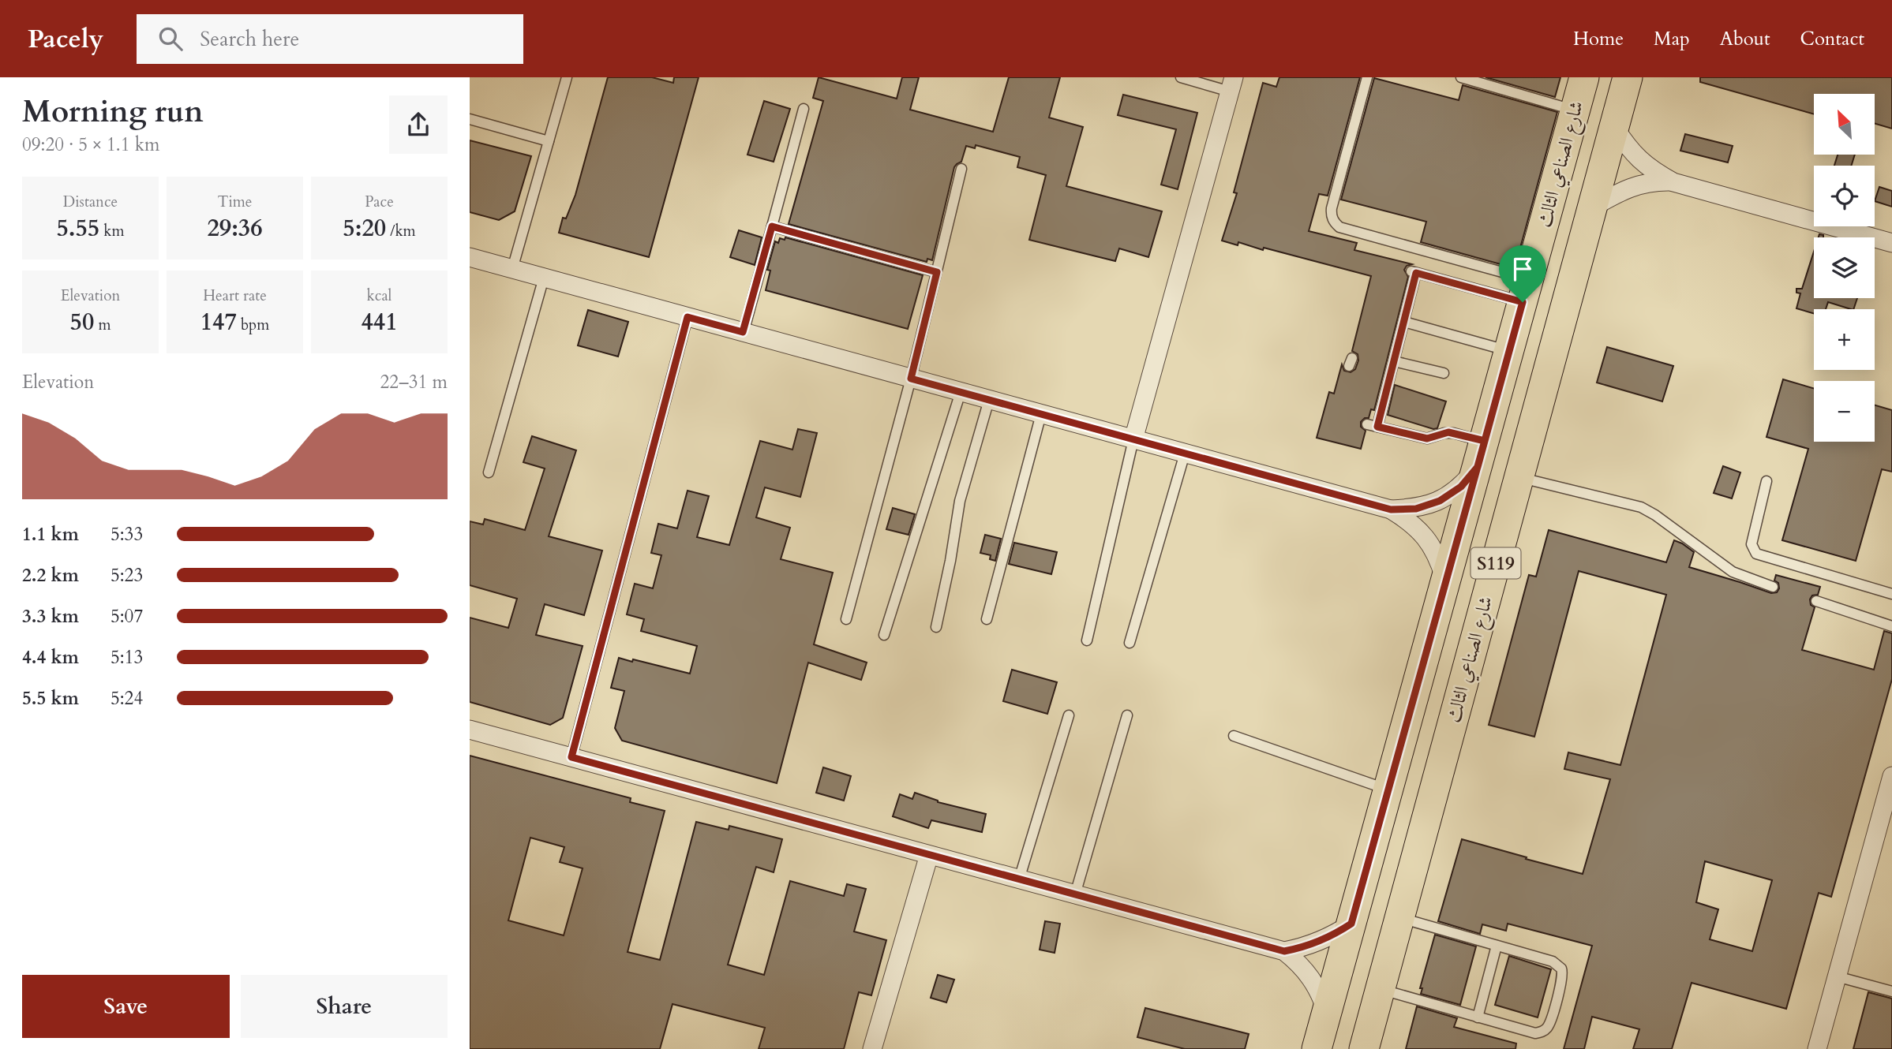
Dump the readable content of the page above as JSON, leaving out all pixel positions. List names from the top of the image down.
{
  "streets": {
    "main road": ["شارع الصناعي الثالث", "S119"]
  },
  "north": "top left",
  "page": {
    "header": "Pacely",
    "search": "Search here",
    "nav": [
      "Home",
      "Map",
      "About",
      "Contact"
    ],
    "heading": ["Morning run", "09:20 · 5 × 1.1 km"],
    "map_buttons": ["+", "−"],
    "stats": [
      ["Distance", "5.55 km"],
      ["Time", "29:36"],
      ["Pace", "5:20 /km"],
      ["Elevation", "50 m"],
      ["Heart rate", "147 bpm"],
      ["kcal", "441"]
    ],
    "chart": ["Elevation", "22–31 m"],
    "list": [
      {
        "name": "1.1 km",
        "note": "5:33"
      },
      {
        "name": "2.2 km",
        "note": "5:23"
      },
      {
        "name": "3.3 km",
        "note": "5:07"
      },
      {
        "name": "4.4 km",
        "note": "5:13"
      },
      {
        "name": "5.5 km",
        "note": "5:24"
      }
    ],
    "buttons": ["Save", "Share"]
  }
}
